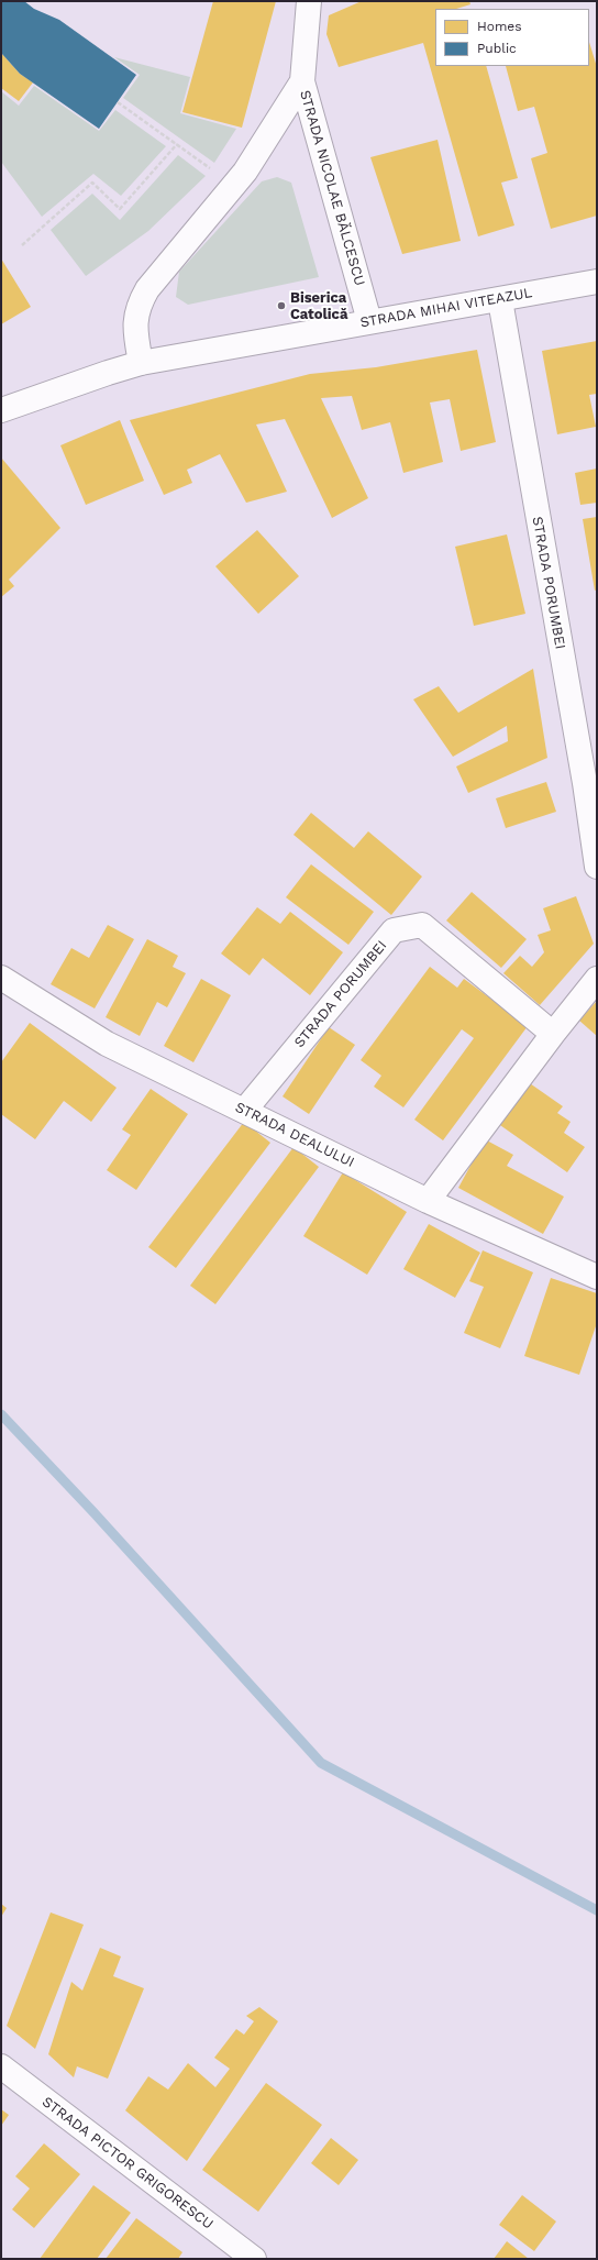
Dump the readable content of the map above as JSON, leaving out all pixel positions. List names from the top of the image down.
{
  "streets": {
    "main road": [
      "STRADA NICOLAE BĂLCESCU",
      "STRADA MIHAI VITEAZUL",
      "STRADA PORUMBEI",
      "STRADA DEALULUI",
      "STRADA PICTOR GRIGORESCU"
    ]
  },
  "crossings": [
    ["STRADA NICOLAE BĂLCESCU", "STRADA MIHAI VITEAZUL"],
    ["STRADA MIHAI VITEAZUL", "STRADA PORUMBEI"],
    ["STRADA PORUMBEI", "STRADA DEALULUI"]
  ],
  "places": ["Biserica Catolică"],
  "legend": ["Homes", "Public"]
}
